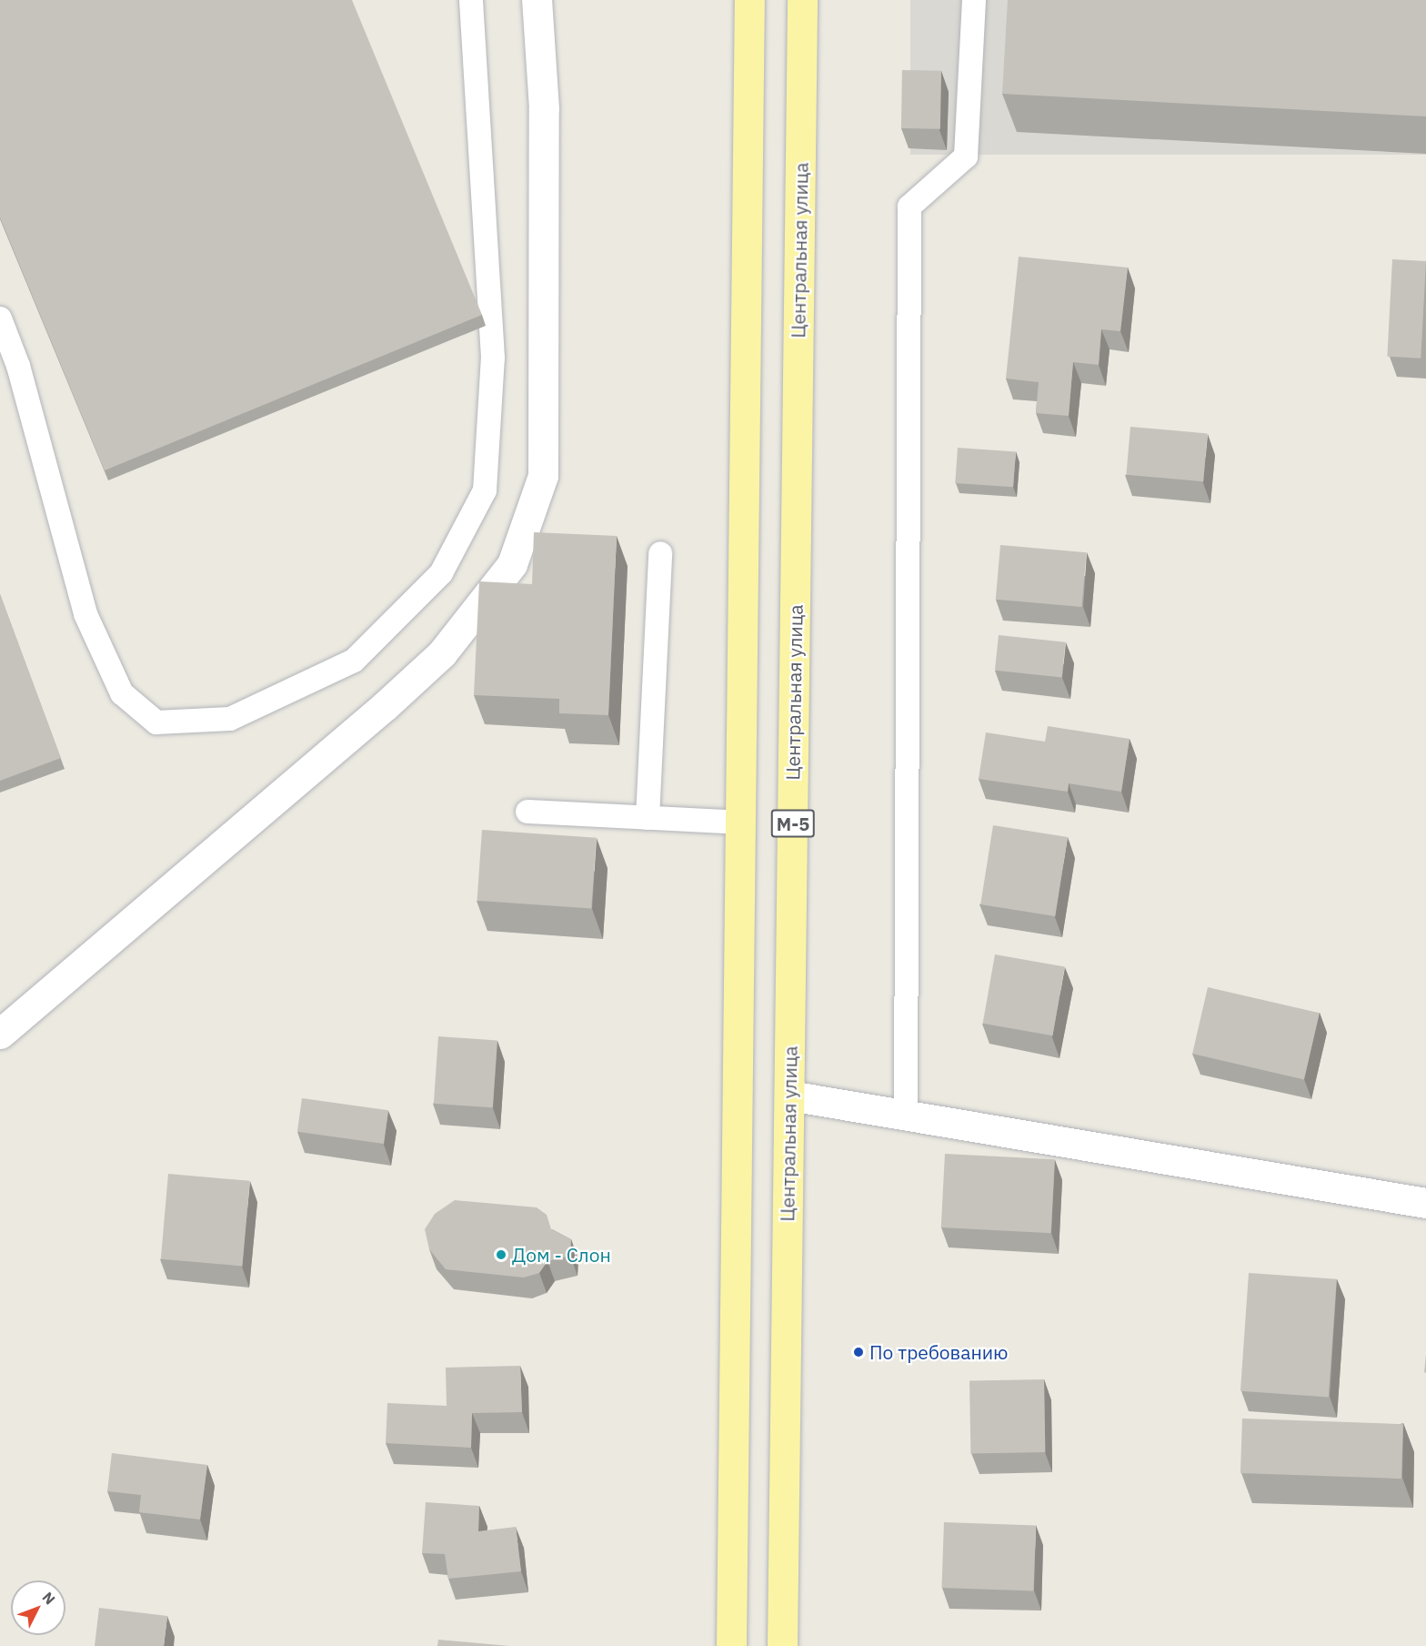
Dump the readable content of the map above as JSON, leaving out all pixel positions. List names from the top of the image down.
{
  "streets": {
    "main road": ["Центральная улица", "М-5"]
  },
  "places": ["Дом - Слон", "По требованию"],
  "north": "top right"
}
